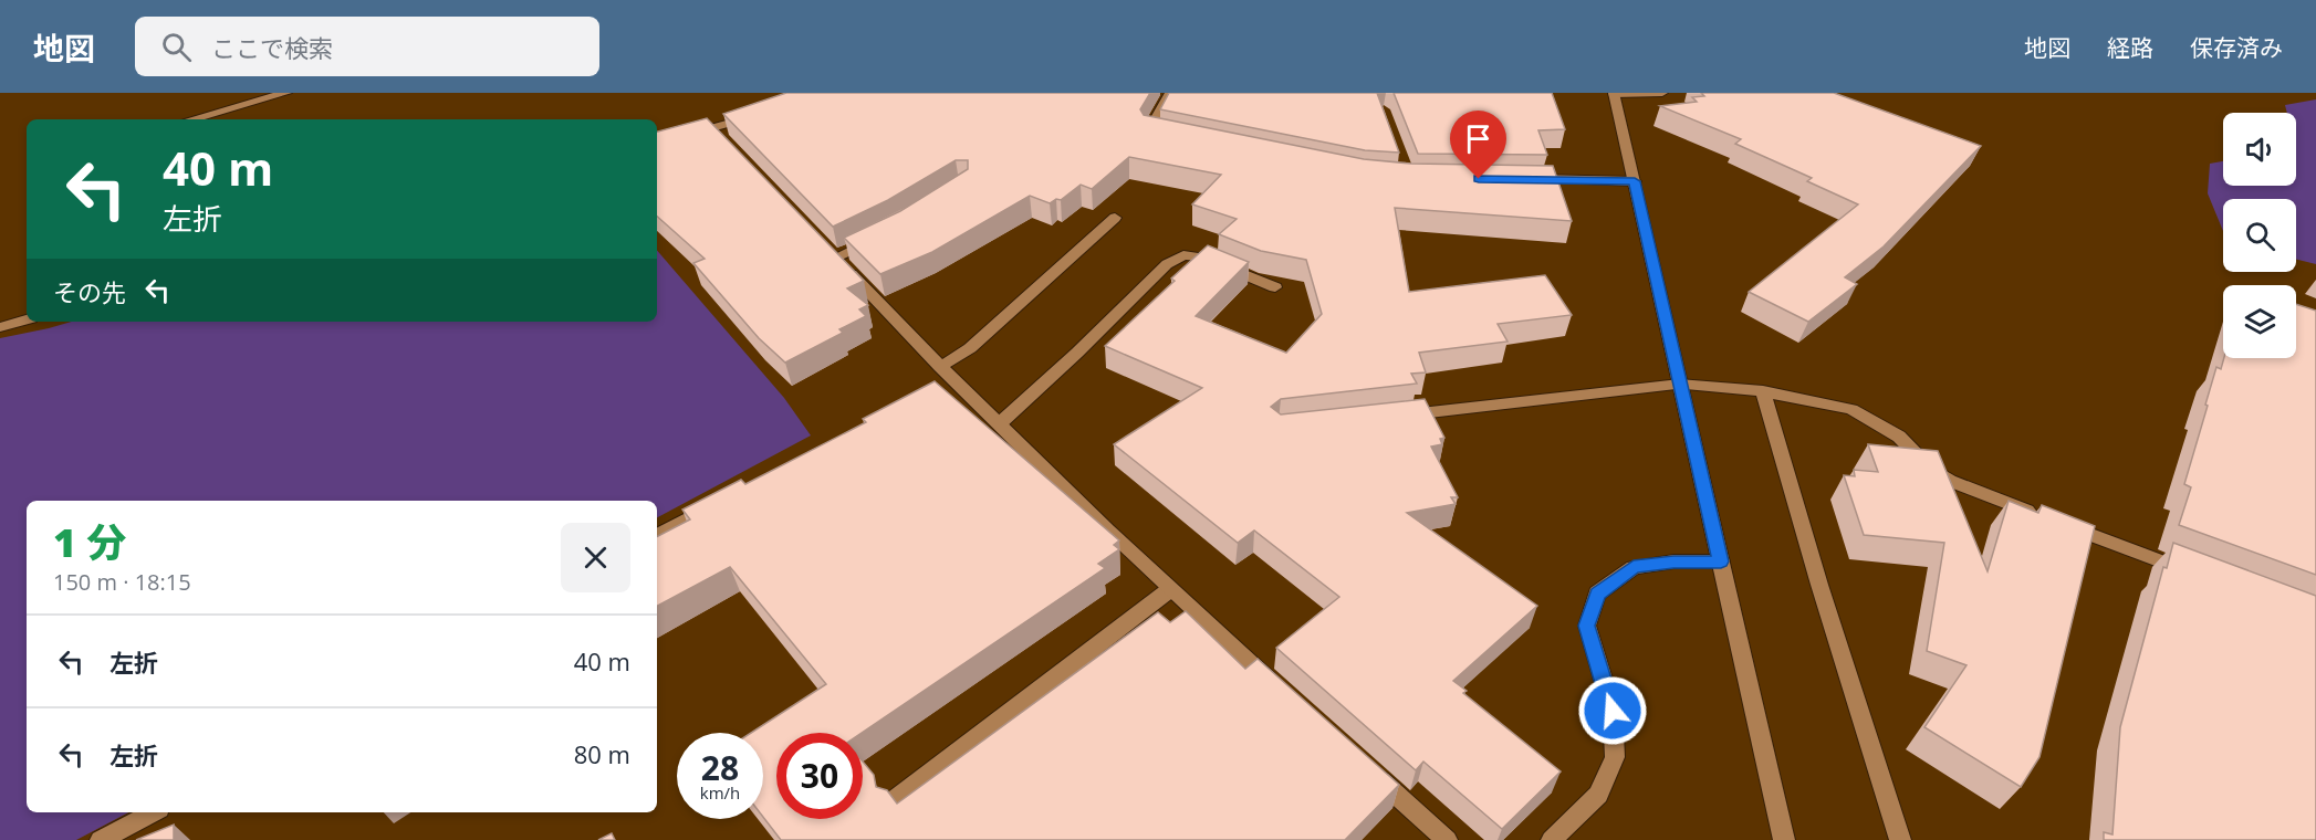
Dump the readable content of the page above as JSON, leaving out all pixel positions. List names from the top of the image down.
{
  "page": {
    "header": "地図",
    "search": "ここで検索",
    "nav": ["地図", "経路", "保存済み"],
    "turn": ["40 m", "左折"],
    "then": "その先",
    "heading": ["1 分", "150 m · 18:15"],
    "list": [
      {
        "name": "左折",
        "value": "40 m"
      },
      {
        "name": "左折",
        "value": "80 m"
      }
    ],
    "speed": "28 km/h",
    "limit": "30"
  }
}
